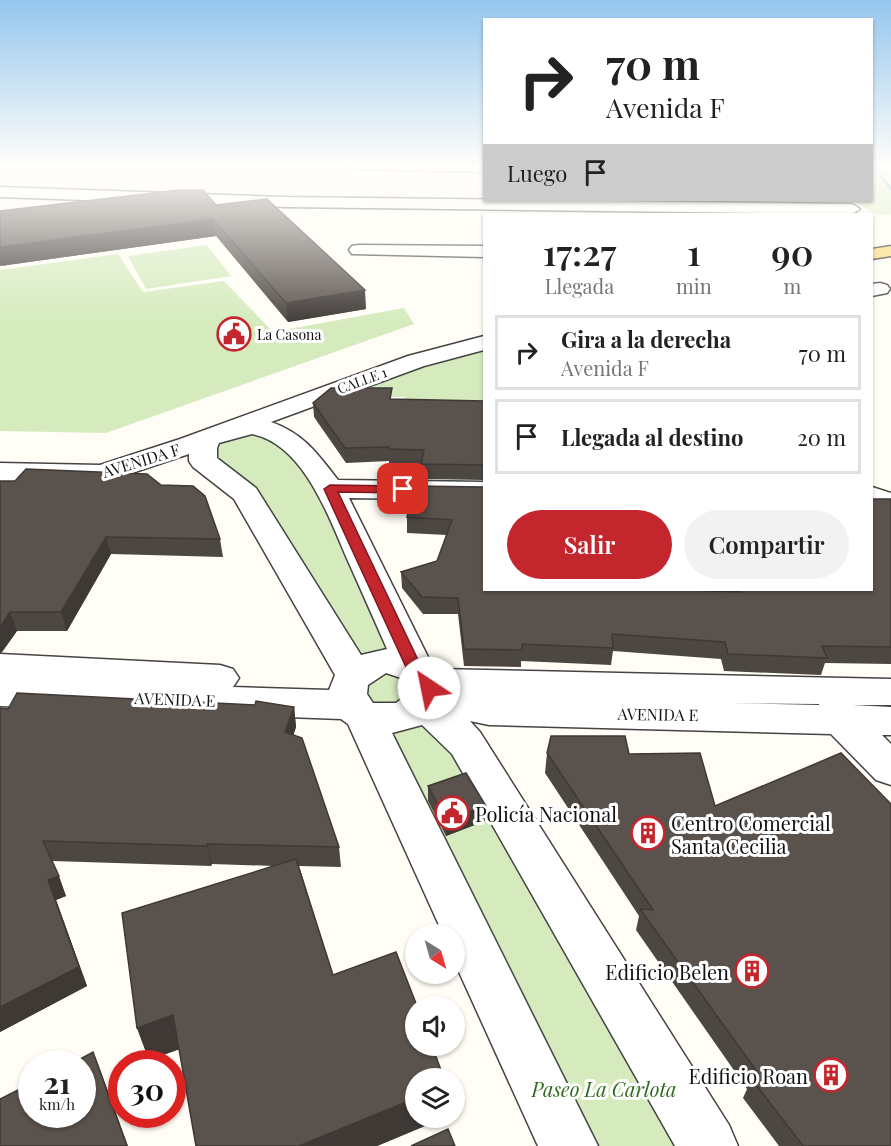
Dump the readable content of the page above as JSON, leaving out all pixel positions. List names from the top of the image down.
{
  "streets": {
    "street": ["CALLE 1", "AVENIDA F", "AVENIDA E"]
  },
  "crossings": [
    ["CALLE 1", "AVENIDA F"]
  ],
  "parks": ["Paseo La Carlota"],
  "places": {
    "public building": ["La Casona", "Policía Nacional"],
    "building": ["Centro Comercial Santa Cecilia", "Edificio Belen", "Edificio Roan"]
  },
  "north": "bottom right",
  "page": {
    "turn": ["70 m", "Avenida F"],
    "then": "Luego",
    "eta": [
      "17:27",
      "Llegada",
      "1",
      "min",
      "90",
      "m"
    ],
    "list": [
      {
        "name": "Gira a la derecha",
        "note": "Avenida F",
        "value": "70 m"
      },
      {
        "name": "Llegada al destino",
        "value": "20 m"
      }
    ],
    "buttons": ["Salir", "Compartir"],
    "speed": "21 km/h",
    "limit": "30"
  }
}
